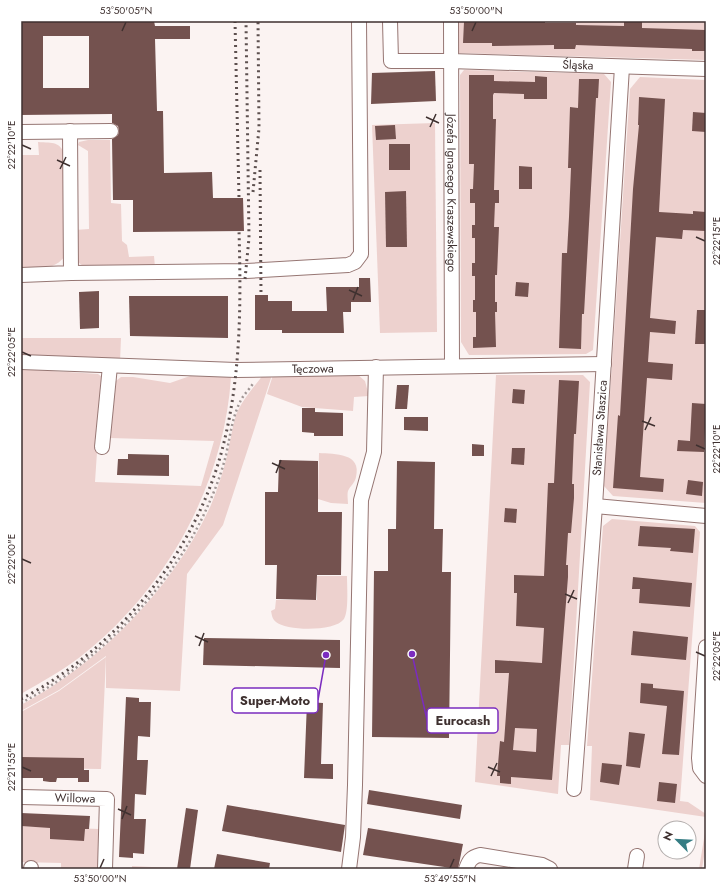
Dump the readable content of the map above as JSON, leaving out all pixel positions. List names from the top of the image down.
{
  "streets": {
    "street": [
      "Śląska",
      "Józefa Ignacego Kraszewskiego",
      "Tęczowa",
      "Stanisława Staszica",
      "Willowa"
    ]
  },
  "crossings": [
    ["Śląska", "Józefa Ignacego Kraszewskiego"],
    ["Śląska", "Stanisława Staszica"],
    ["Józefa Ignacego Kraszewskiego", "Tęczowa"],
    ["Tęczowa", "Stanisława Staszica"]
  ],
  "places": ["Eurocash", "Super-Moto"],
  "north": "top left",
  "coordinates": [
    "53°50'05\"N",
    "53°50'00\"N",
    "22°22'10\"E",
    "22°22'15\"E",
    "22°22'05\"E",
    "22°22'00\"E",
    "22°21'55\"E",
    "53°49'55\"N"
  ]
}
